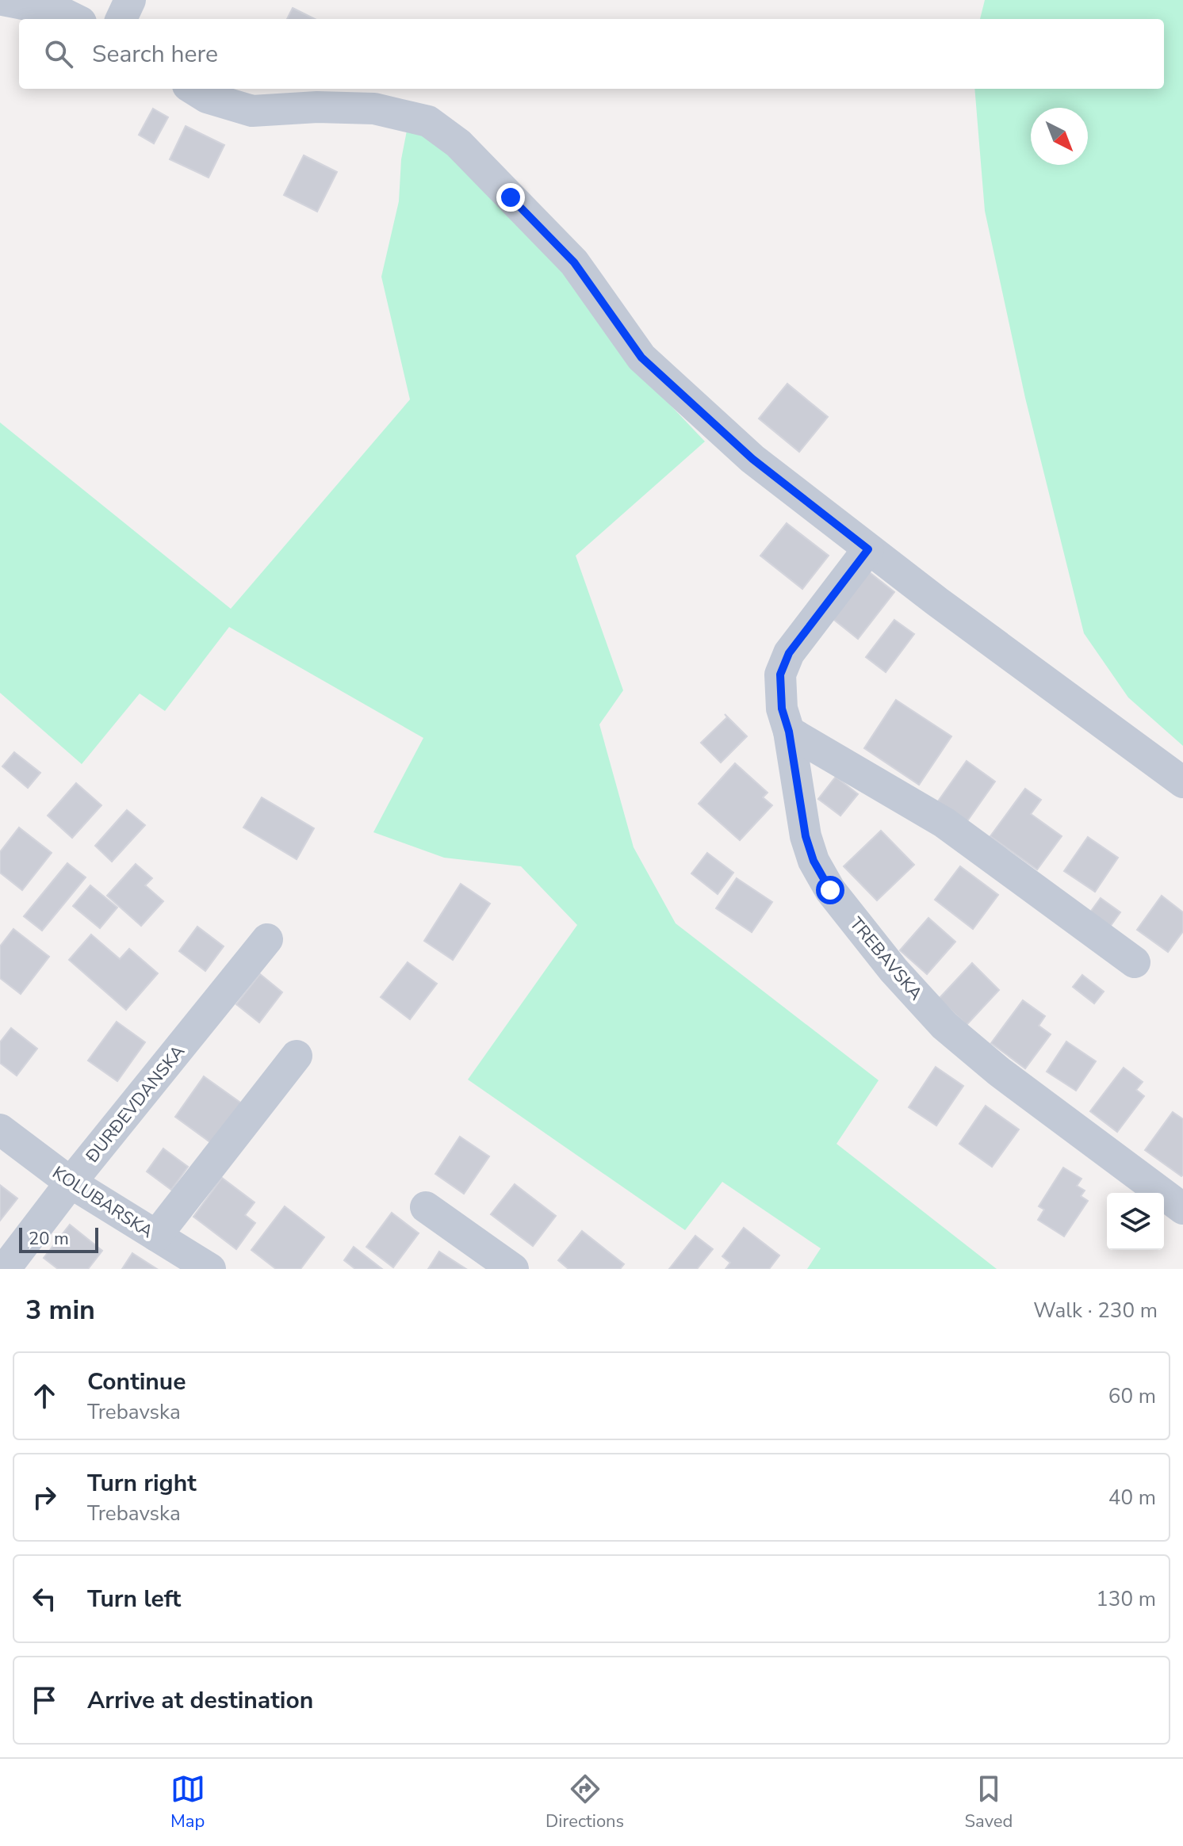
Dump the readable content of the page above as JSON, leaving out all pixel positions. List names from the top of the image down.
{
  "streets": {
    "street": ["TREBAVSKA", "ĐURĐEVDANSKA", "KOLUBARSKA"]
  },
  "crossings": [
    ["ĐURĐEVDANSKA", "KOLUBARSKA"]
  ],
  "scale_bar": "20 m",
  "north": "bottom right",
  "page": {
    "search": "Search here",
    "scale": "20 m",
    "heading": ["3 min", "Walk · 230 m"],
    "list": [
      ["Continue", "Trebavska", "60 m"],
      ["Turn right", "Trebavska", "40 m"],
      ["Turn left", "130 m"],
      "Arrive at destination"
    ],
    "nav": ["Map", "Directions", "Saved"]
  }
}
